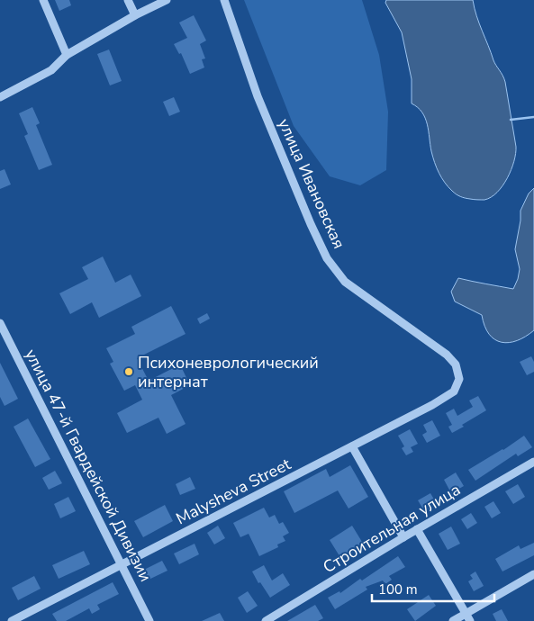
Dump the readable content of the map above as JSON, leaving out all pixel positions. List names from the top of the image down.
{
  "streets": {
    "street": [
      "улица Ивановская",
      "улица 47-й Гвардейской Дивизии",
      "Malysheva Street",
      "Строительная улица"
    ]
  },
  "crossings": [
    ["улица Ивановская", "Malysheva Street"],
    ["улица 47-й Гвардейской Дивизии", "Malysheva Street"]
  ],
  "places": ["Психоневрологический интернат"],
  "scale_bar": "100 m"
}
